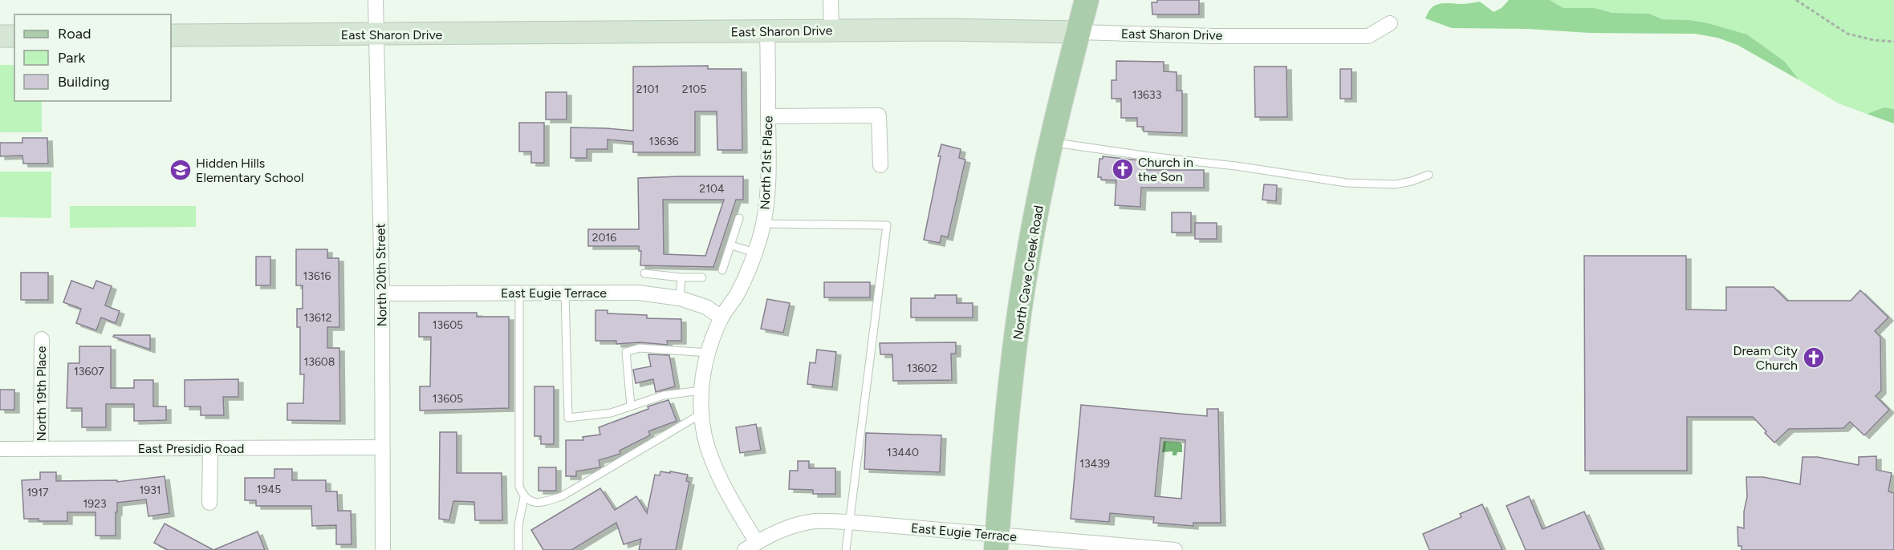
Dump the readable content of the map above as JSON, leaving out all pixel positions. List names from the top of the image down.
{
  "streets": {
    "main road": ["North Cave Creek Road"],
    "street": [
      "East Sharon Drive",
      "North 21st Place",
      "North 20th Street",
      "East Eugie Terrace",
      "North 19th Place",
      "East Presidio Road"
    ]
  },
  "crossings": [
    ["East Sharon Drive", "North 21st Place"],
    ["East Sharon Drive", "North Cave Creek Road"],
    ["East Sharon Drive", "North 20th Street"],
    ["North 21st Place", "East Eugie Terrace"],
    ["North Cave Creek Road", "East Eugie Terrace"],
    ["North 20th Street", "East Eugie Terrace"],
    ["North 20th Street", "East Presidio Road"],
    ["North 19th Place", "East Presidio Road"]
  ],
  "places": {
    "church": ["Church in the Son", "Dream City Church"],
    "school or university": ["Hidden Hills Elementary School"]
  },
  "house_numbers": [
    "2101",
    "2105",
    "13633",
    "13636",
    "2104",
    "2016",
    "13616",
    "13612",
    "13605",
    "13608",
    "13602",
    "13607",
    "13605",
    "13440",
    "13439",
    "1945",
    "1931",
    "1917",
    "1923"
  ],
  "legend": ["Road", "Park", "Building"]
}
